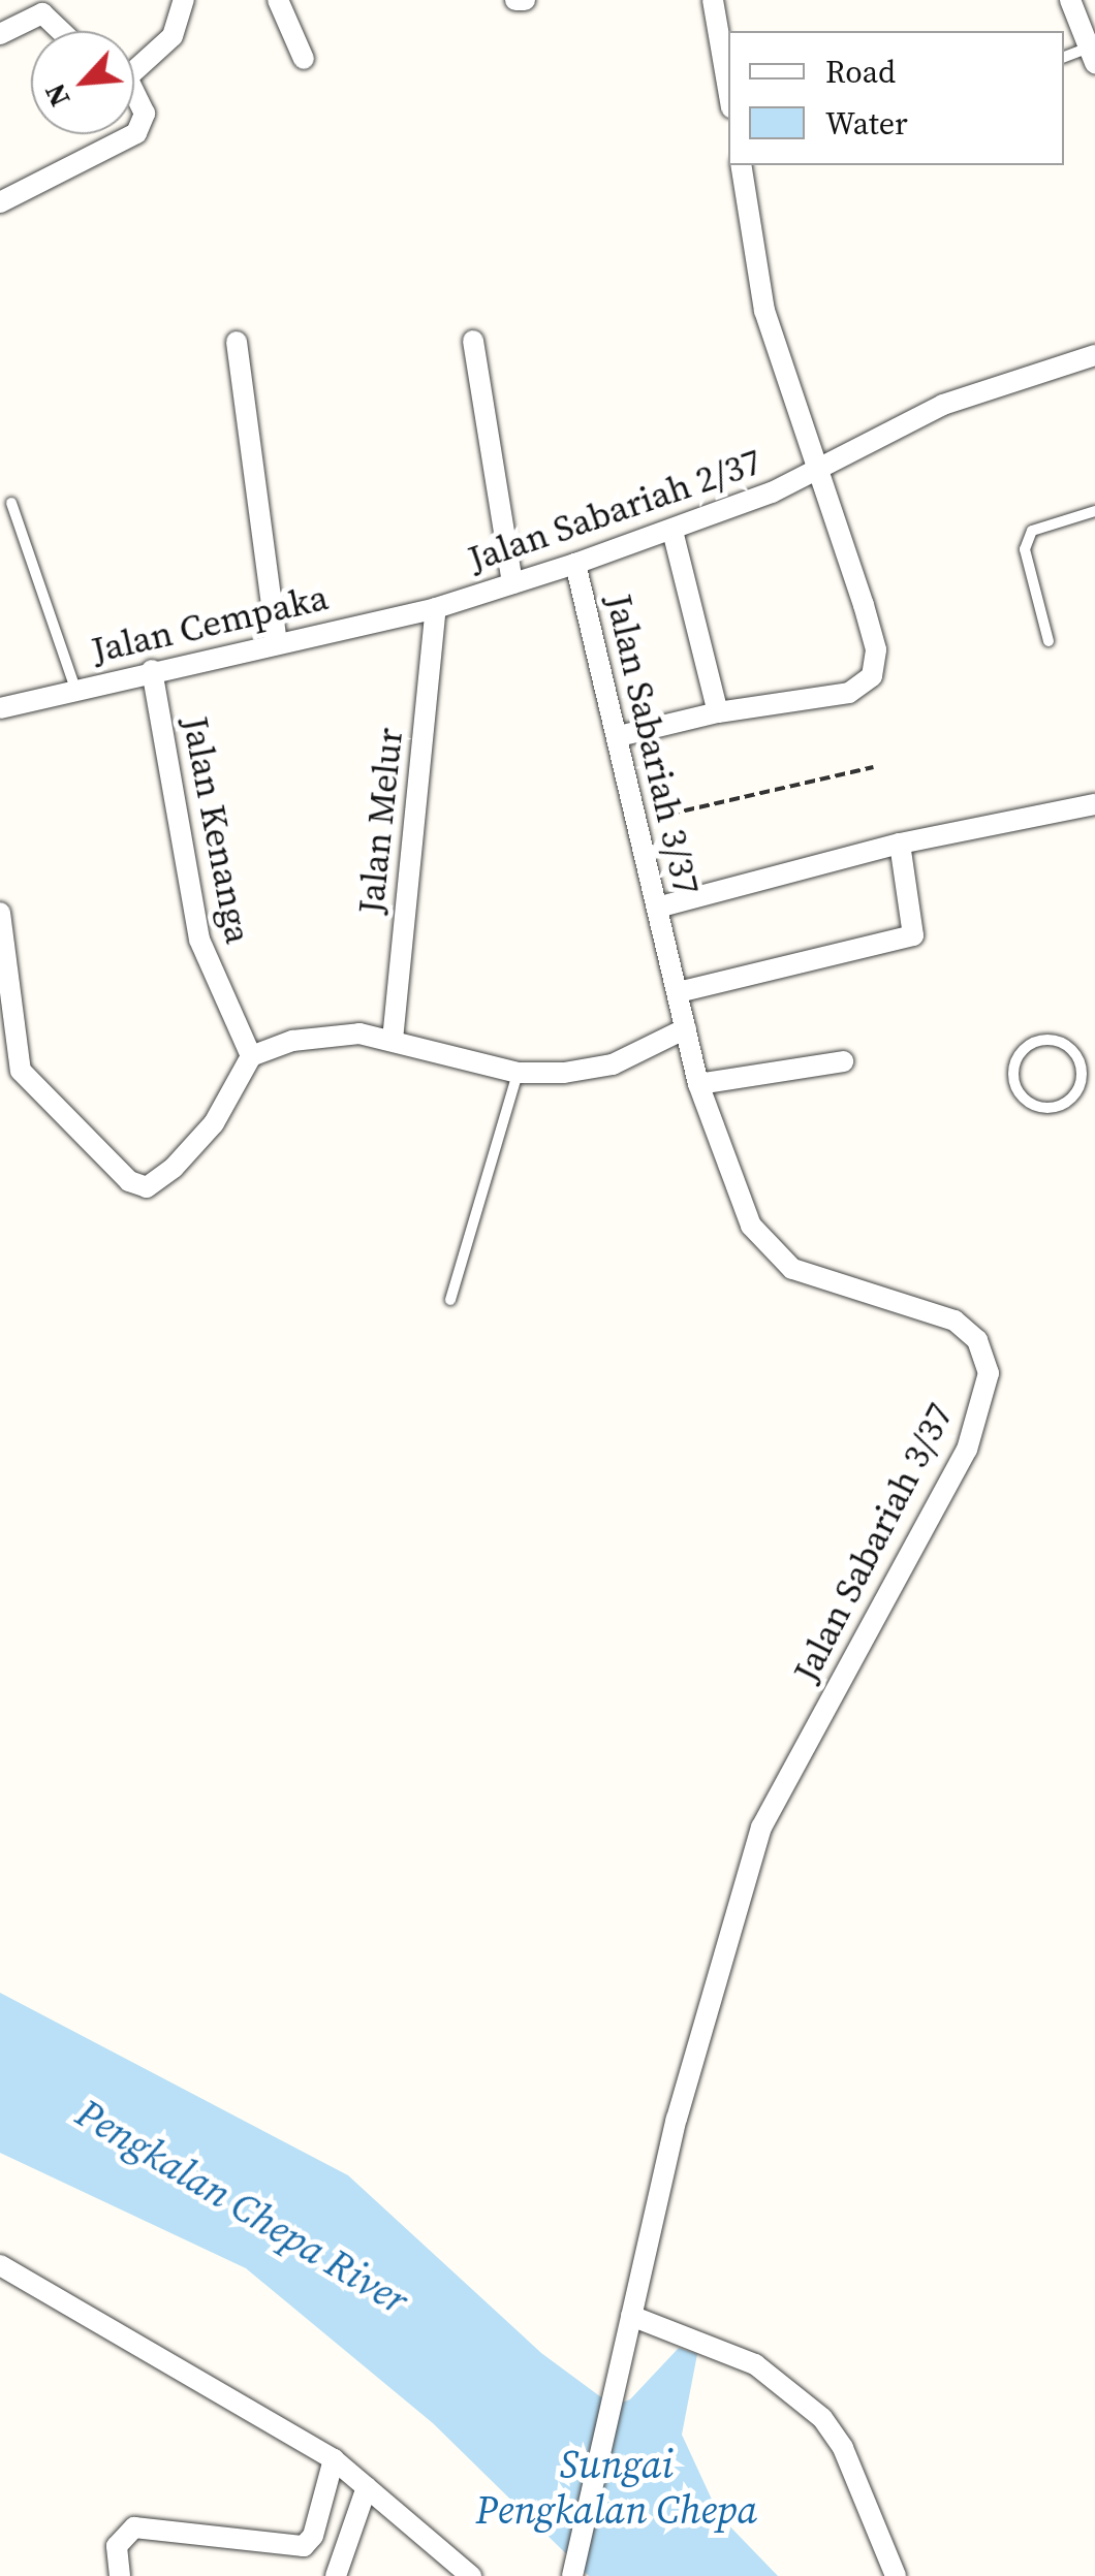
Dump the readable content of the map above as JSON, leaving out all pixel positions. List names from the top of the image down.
{
  "streets": {
    "street": [
      "Jalan Sabariah 2/37",
      "Jalan Cempaka",
      "Jalan Sabariah 3/37",
      "Jalan Melur",
      "Jalan Kenanga"
    ]
  },
  "crossings": [
    ["Jalan Sabariah 2/37", "Jalan Cempaka"],
    ["Jalan Sabariah 2/37", "Jalan Sabariah 3/37"],
    ["Jalan Sabariah 2/37", "Jalan Melur"],
    ["Jalan Cempaka", "Jalan Melur"],
    ["Jalan Cempaka", "Jalan Kenanga"]
  ],
  "water": ["Pengkalan Chepa River", "Sungai Pengkalan Chepa"],
  "legend": ["Road", "Water"],
  "north": "bottom left"
}
